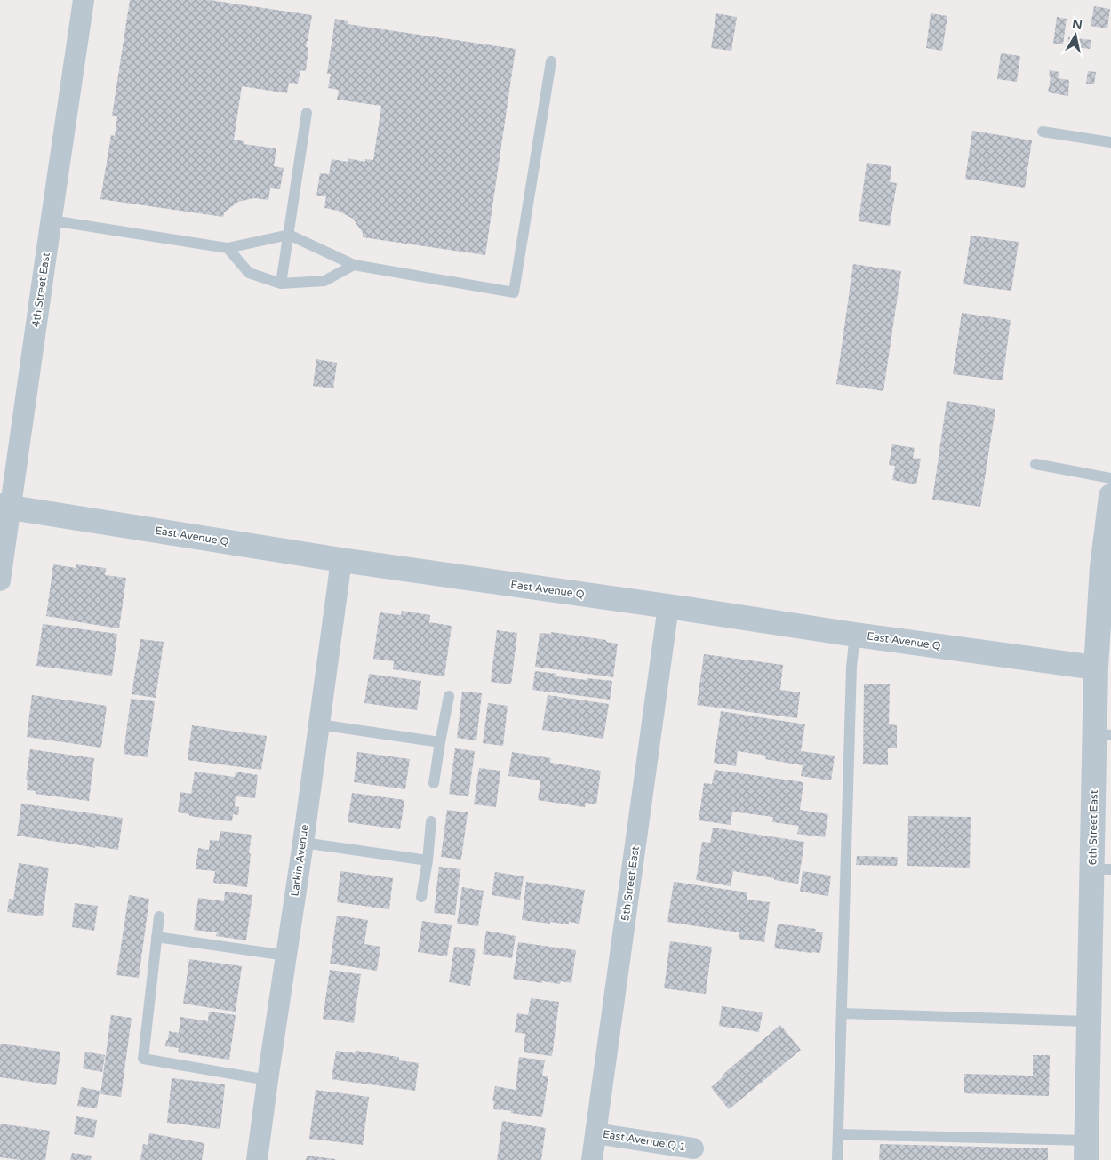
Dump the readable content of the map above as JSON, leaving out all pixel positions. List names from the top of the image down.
{
  "streets": {
    "street": [
      "4th Street East",
      "East Avenue Q",
      "6th Street East",
      "Larkin Avenue",
      "5th Street East",
      "East Avenue Q 1"
    ]
  },
  "crossings": [
    ["4th Street East", "East Avenue Q"],
    ["East Avenue Q", "6th Street East"],
    ["East Avenue Q", "Larkin Avenue"],
    ["East Avenue Q", "5th Street East"],
    ["5th Street East", "East Avenue Q 1"]
  ],
  "north": "top"
}
